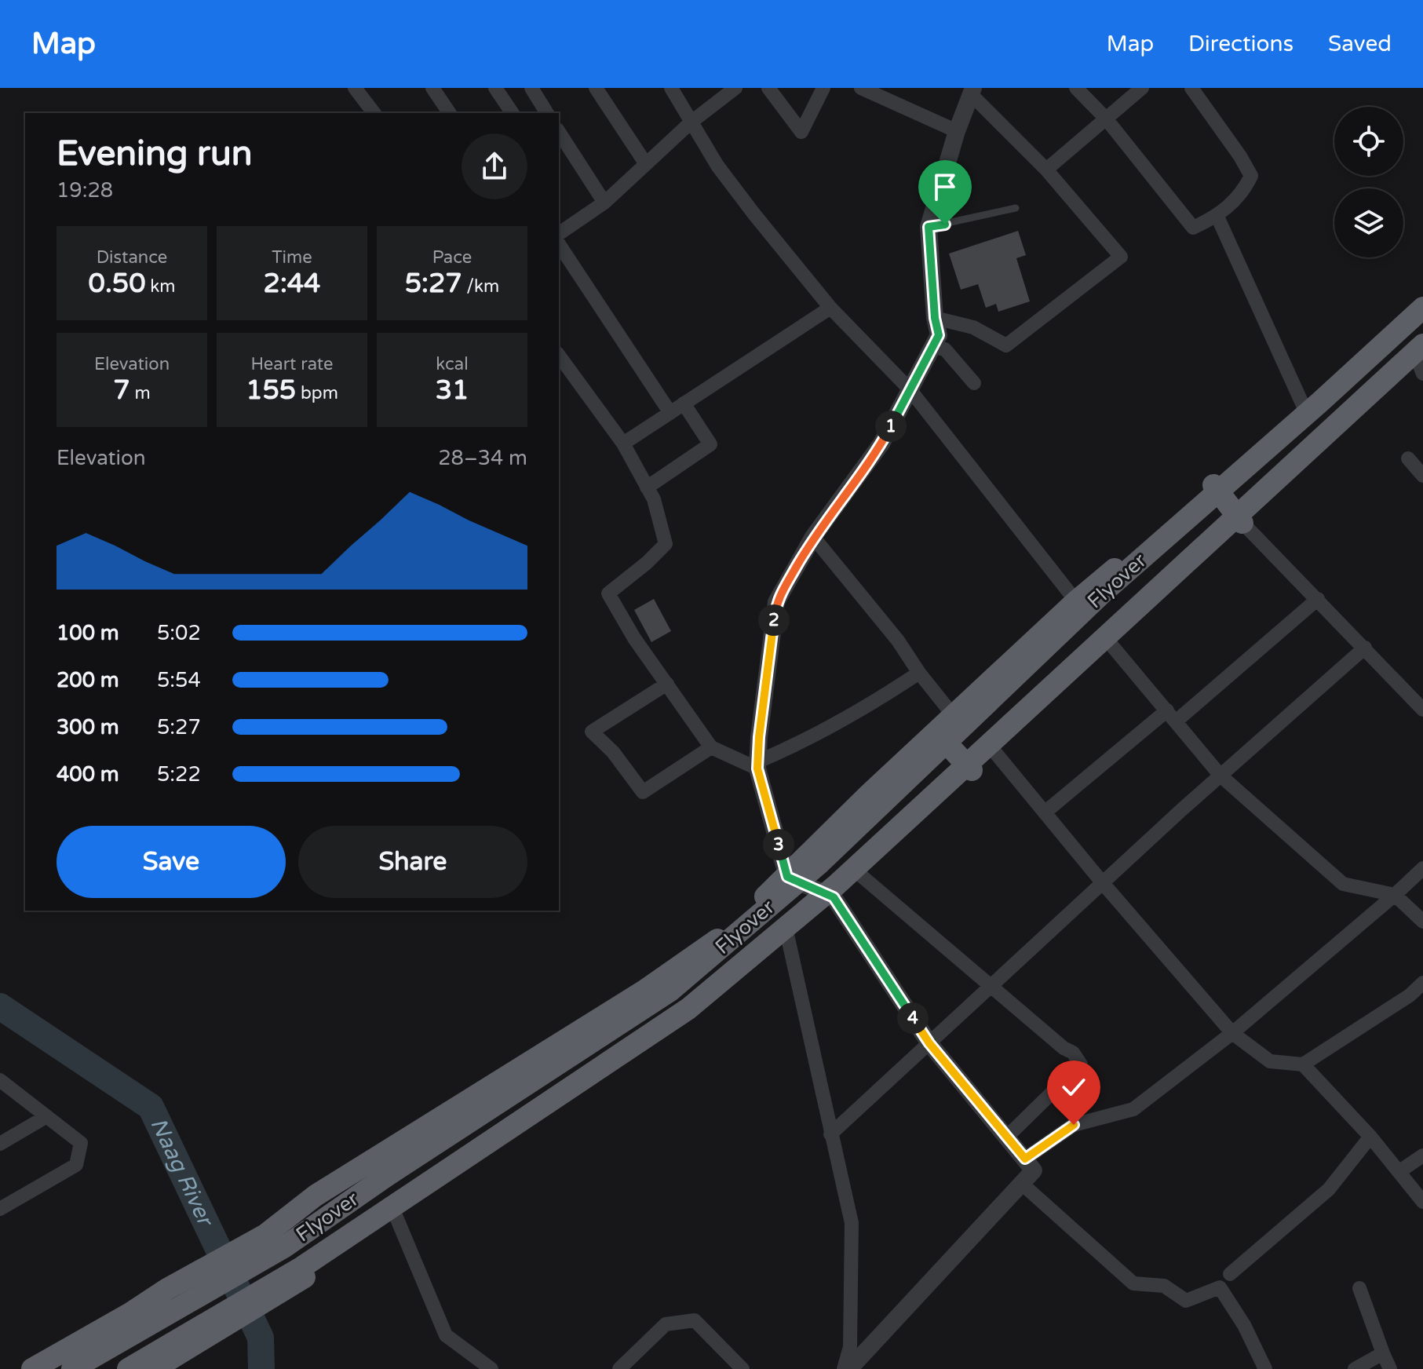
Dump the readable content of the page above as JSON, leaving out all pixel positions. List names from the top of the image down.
{
  "streets": {
    "highway": ["Flyover"]
  },
  "water": ["Naag River"],
  "page": {
    "header": "Map",
    "nav": ["Map", "Directions", "Saved"],
    "heading": ["Evening run", "19:28"],
    "stats": [
      ["Distance", "0.50 km"],
      ["Time", "2:44"],
      ["Pace", "5:27 /km"],
      ["Elevation", "7 m"],
      ["Heart rate", "155 bpm"],
      ["kcal", "31"]
    ],
    "pins": [
      "1",
      "2",
      "3",
      "4"
    ],
    "chart": ["Elevation", "28–34 m"],
    "list": [
      {
        "name": "100 m",
        "note": "5:02"
      },
      {
        "name": "200 m",
        "note": "5:54"
      },
      {
        "name": "300 m",
        "note": "5:27"
      },
      {
        "name": "400 m",
        "note": "5:22"
      }
    ],
    "buttons": ["Save", "Share"]
  }
}
